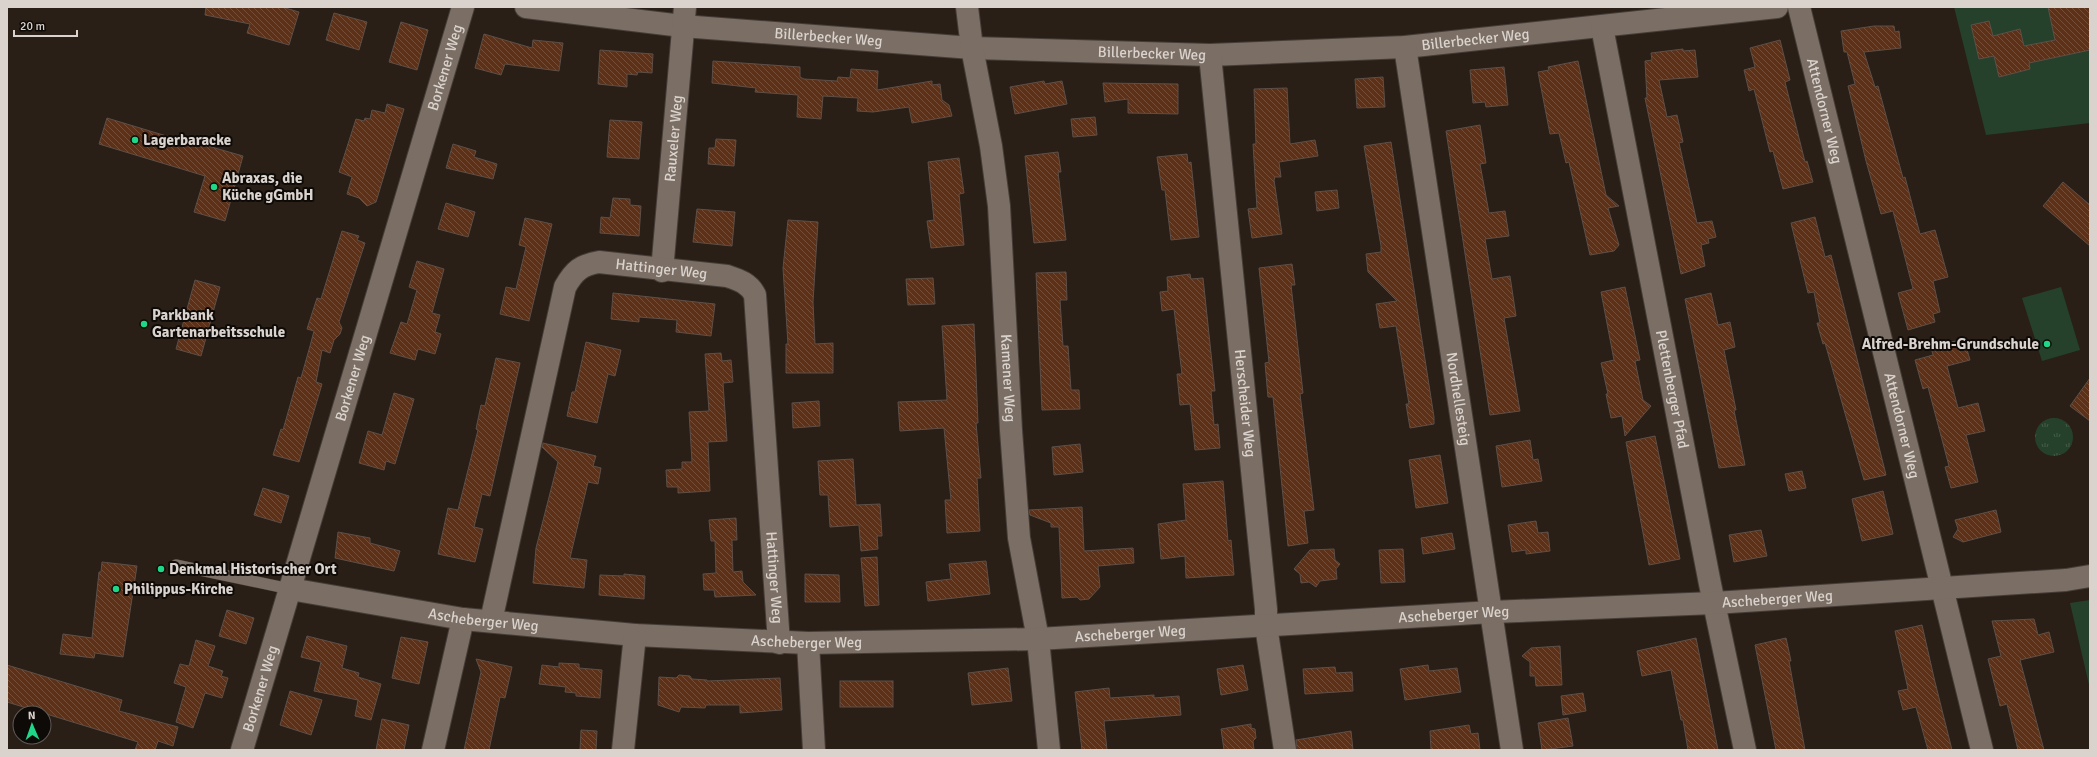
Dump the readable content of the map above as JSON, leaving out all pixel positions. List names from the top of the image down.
{
  "streets": {
    "street": [
      "Billerbecker Weg",
      "Borkener Weg",
      "Attendorner Weg",
      "Rauxeler Weg",
      "Hattinger Weg",
      "Kamener Weg",
      "Plettenberger Pfad",
      "Nordhellesteig",
      "Herscheider Weg",
      "Ascheberger Weg"
    ]
  },
  "crossings": [
    ["Billerbecker Weg", "Rauxeler Weg"],
    ["Billerbecker Weg", "Kamener Weg"],
    ["Billerbecker Weg", "Plettenberger Pfad"],
    ["Billerbecker Weg", "Nordhellesteig"],
    ["Billerbecker Weg", "Herscheider Weg"],
    ["Borkener Weg", "Ascheberger Weg"],
    ["Attendorner Weg", "Ascheberger Weg"],
    ["Rauxeler Weg", "Hattinger Weg"],
    ["Hattinger Weg", "Ascheberger Weg"],
    ["Kamener Weg", "Ascheberger Weg"],
    ["Plettenberger Pfad", "Ascheberger Weg"],
    ["Nordhellesteig", "Ascheberger Weg"],
    ["Herscheider Weg", "Ascheberger Weg"]
  ],
  "places": [
    "Lagerbaracke",
    "Abraxas, die Küche gGmbH",
    "Parkbank Gartenarbeitsschule",
    "Alfred-Brehm-Grundschule",
    "Denkmal Historischer Ort",
    "Philippus-Kirche"
  ],
  "scale_bar": "20 m",
  "north": "top"
}
